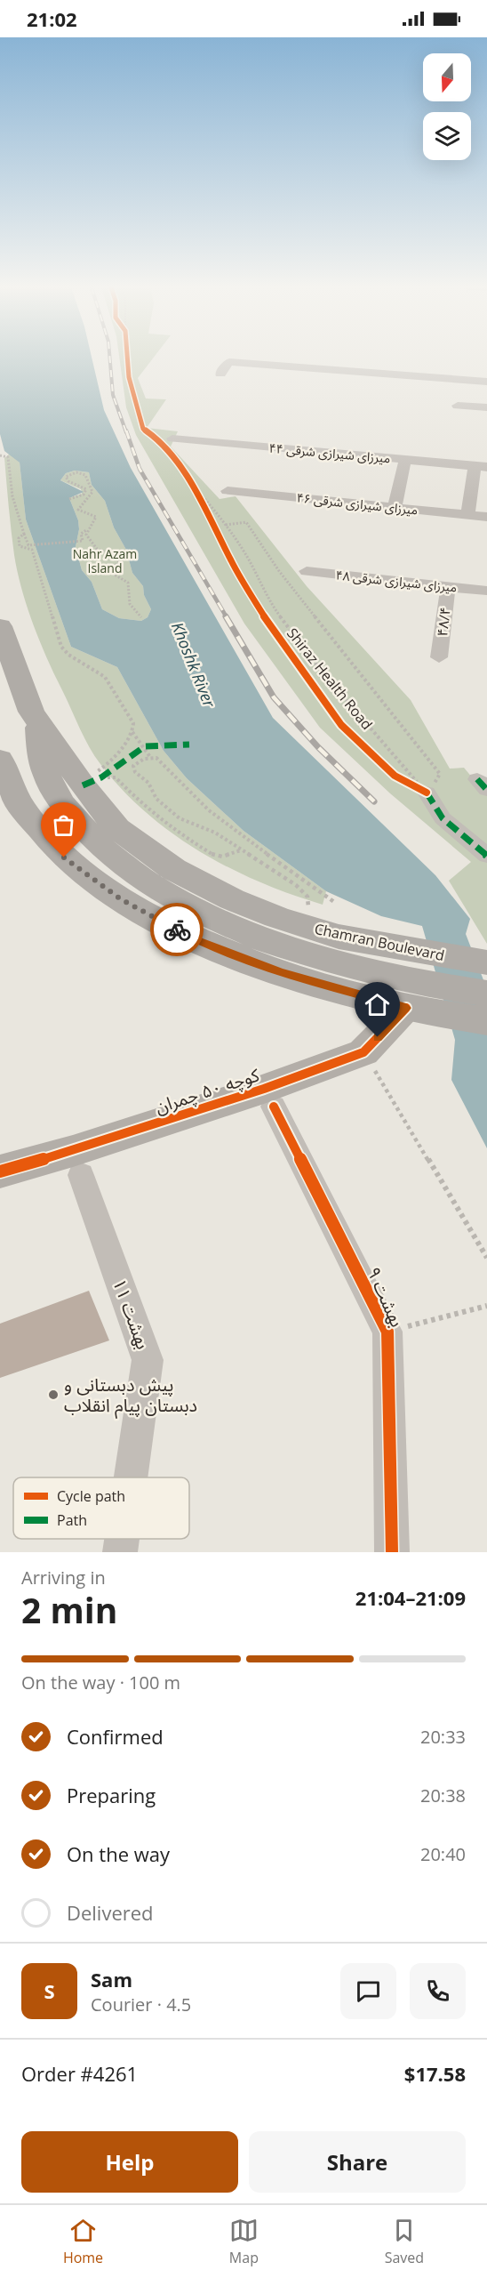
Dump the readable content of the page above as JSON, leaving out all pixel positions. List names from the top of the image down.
{
  "streets": {
    "main road": ["Chamran Boulevard"],
    "street": [
      "۴۴ میرزای شیرازی شرقی",
      "۴۶ میرزای شیرازی شرقی",
      "۴۸ میرزای شیرازی شرقی",
      "۴۸/۴",
      "کوچه ۵۰ چمران",
      "۹ بهشت",
      "۱۱ بهشت"
    ],
    "cycle path": ["Shiraz Health Road"]
  },
  "crossings": [
    ["۴۸ میرزای شیرازی شرقی", "۴۸/۴"],
    ["Chamran Boulevard", "کوچه ۵۰ چمران"]
  ],
  "water": ["Khoshk River"],
  "parks": ["Nahr Azam Island"],
  "places": ["پیش دبستانی و دبستان پیام انقلاب"],
  "legend": ["Cycle path", "Path"],
  "north": "bottom",
  "page": {
    "status": "21:02",
    "heading": ["2 min", "Arriving in", "21:04–21:09"],
    "panel": [
      "Sam",
      "Courier · 4.5",
      "Order #4261",
      "$17.58"
    ],
    "bar": "On the way · 100 m",
    "list": [
      ["Confirmed", "20:33"],
      ["Preparing", "20:38"],
      ["On the way", "20:40"],
      "Delivered"
    ],
    "round": "S",
    "buttons": ["Help", "Share"],
    "tabs": ["Home", "Map", "Saved"]
  }
}
